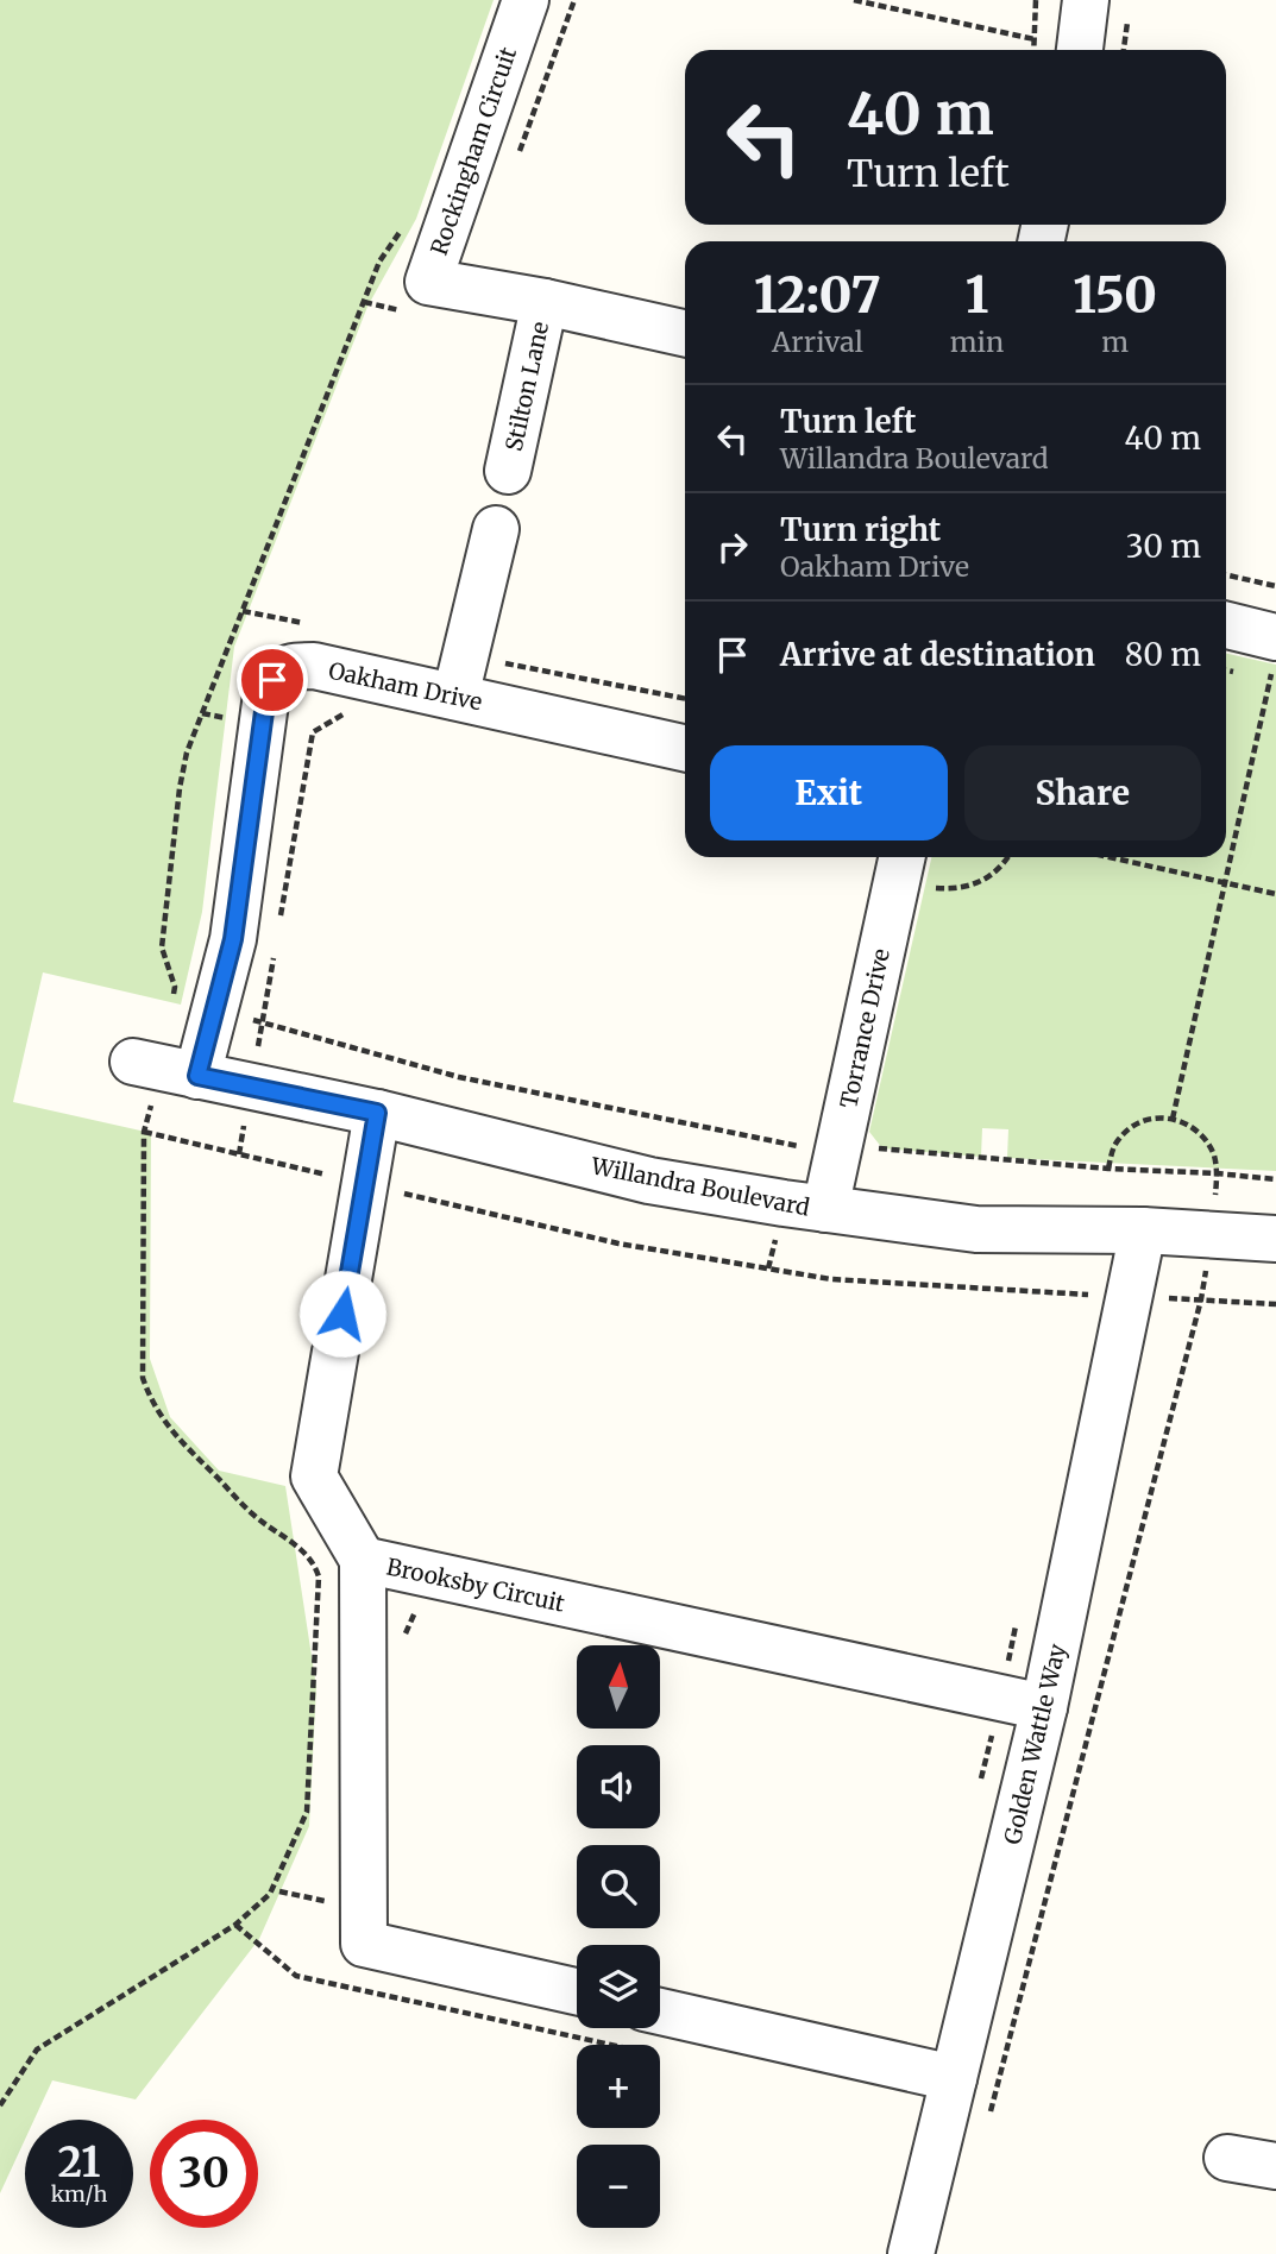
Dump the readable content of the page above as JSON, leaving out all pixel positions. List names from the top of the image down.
{
  "streets": {
    "street": [
      "Rockingham Circuit",
      "Stilton Lane",
      "Oakham Drive",
      "Torrance Drive",
      "Willandra Boulevard",
      "Brooksby Circuit",
      "Golden Wattle Way"
    ]
  },
  "crossings": [
    ["Rockingham Circuit", "Stilton Lane"],
    ["Oakham Drive", "Willandra Boulevard"],
    ["Torrance Drive", "Willandra Boulevard"],
    ["Willandra Boulevard", "Golden Wattle Way"],
    ["Brooksby Circuit", "Golden Wattle Way"]
  ],
  "north": "top",
  "page": {
    "turn": ["40 m", "Turn left"],
    "eta": [
      "12:07",
      "Arrival",
      "1",
      "min",
      "150",
      "m"
    ],
    "list": [
      {
        "name": "Turn left",
        "note": "Willandra Boulevard",
        "value": "40 m"
      },
      {
        "name": "Turn right",
        "note": "Oakham Drive",
        "value": "30 m"
      },
      {
        "name": "Arrive at destination",
        "value": "80 m"
      }
    ],
    "buttons": ["Exit", "Share"],
    "map_buttons": ["+", "−"],
    "speed": "21 km/h",
    "limit": "30"
  }
}
